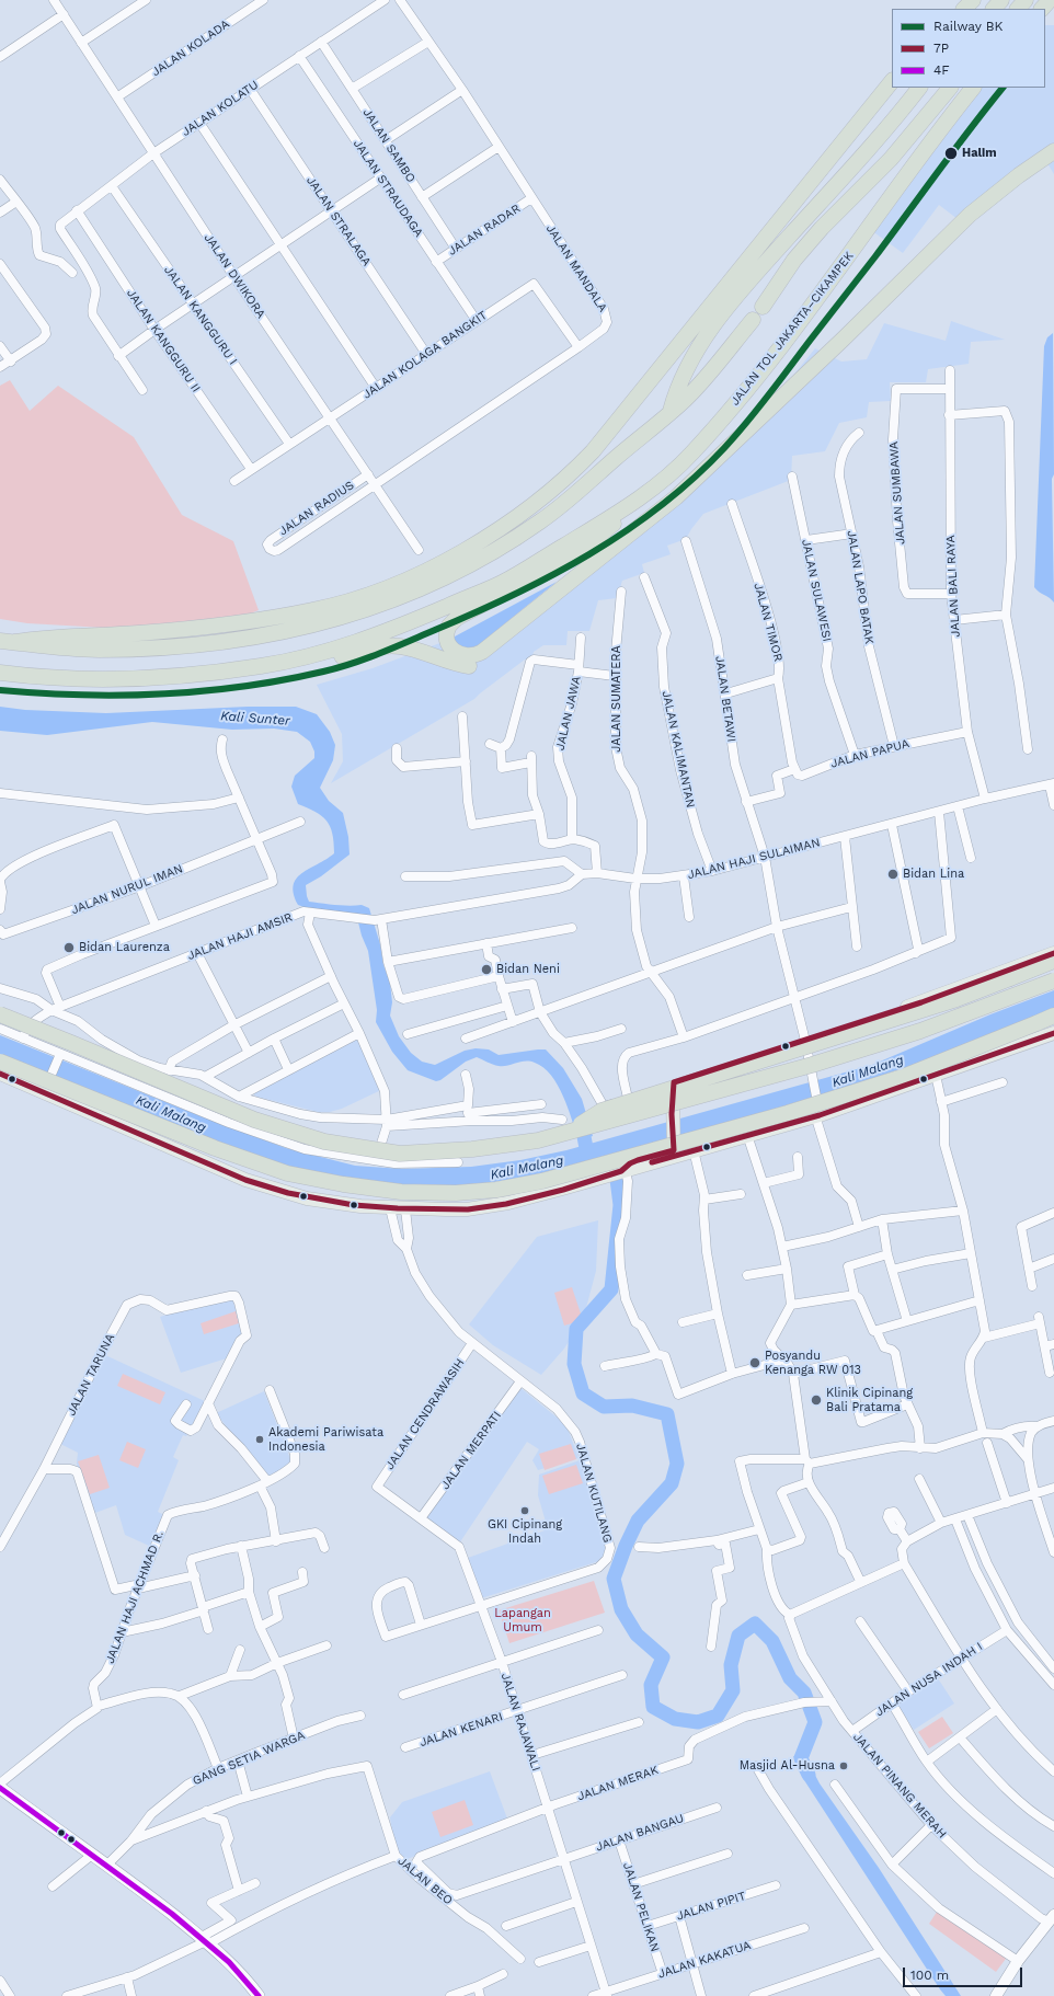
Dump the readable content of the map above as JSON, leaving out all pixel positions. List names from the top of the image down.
{
  "streets": {
    "highway": ["JALAN TOL JAKARTA–CIKAMPEK"],
    "street": [
      "JALAN KOLADA",
      "JALAN KOLATU",
      "JALAN SAMBO",
      "JALAN STRAUDAGA",
      "JALAN STRALAGA",
      "JALAN RADAR",
      "JALAN MANDALA",
      "JALAN DWIKORA",
      "JALAN KANGGURU I",
      "JALAN KANGGURU II",
      "JALAN KOLAGA BANGKIT",
      "JALAN SUMBAWA",
      "JALAN RADIUS",
      "JALAN BALI RAYA",
      "JALAN LAPO BATAK",
      "JALAN SULAWESI",
      "JALAN TIMOR",
      "JALAN SUMATERA",
      "JALAN BETAWI",
      "JALAN JAWA",
      "JALAN KALIMANTAN",
      "JALAN PAPUA",
      "JALAN HAJI SULAIMAN",
      "JALAN NURUL IMAN",
      "JALAN HAJI AMSIR",
      "JALAN TARUNA",
      "JALAN CENDRAWASIH",
      "JALAN MERPATI",
      "JALAN KUTILANG",
      "JALAN HAJI ACHMAD R.",
      "JALAN NUSA INDAH I",
      "JALAN RAJAWALI",
      "JALAN KENARI",
      "GANG SETIA WARGA",
      "JALAN MERAK",
      "JALAN PINANG MERAH",
      "JALAN BANGAU",
      "JALAN BEO",
      "JALAN PIPIT",
      "JALAN PELIKAN",
      "JALAN KAKATUA"
    ]
  },
  "crossings": [
    ["JALAN KOLADA", "JALAN DWIKORA"],
    ["JALAN KOLATU", "JALAN SAMBO"],
    ["JALAN KOLATU", "JALAN STRAUDAGA"],
    ["JALAN KOLATU", "JALAN STRALAGA"],
    ["JALAN KOLATU", "JALAN DWIKORA"],
    ["JALAN KOLATU", "JALAN KANGGURU I"],
    ["JALAN KOLATU", "JALAN KANGGURU II"],
    ["JALAN SAMBO", "JALAN RADAR"],
    ["JALAN STRAUDAGA", "JALAN RADAR"],
    ["JALAN STRAUDAGA", "JALAN KOLAGA BANGKIT"],
    ["JALAN STRALAGA", "JALAN KOLAGA BANGKIT"],
    ["JALAN RADAR", "JALAN MANDALA"],
    ["JALAN MANDALA", "JALAN DWIKORA"],
    ["JALAN MANDALA", "JALAN KOLAGA BANGKIT"],
    ["JALAN MANDALA", "JALAN RADIUS"],
    ["JALAN DWIKORA", "JALAN KOLAGA BANGKIT"],
    ["JALAN DWIKORA", "JALAN RADIUS"],
    ["JALAN KANGGURU I", "JALAN KOLAGA BANGKIT"],
    ["JALAN KANGGURU II", "JALAN KOLAGA BANGKIT"],
    ["JALAN SUMBAWA", "JALAN BALI RAYA"],
    ["JALAN BALI RAYA", "JALAN PAPUA"],
    ["JALAN BALI RAYA", "JALAN HAJI SULAIMAN"],
    ["JALAN LAPO BATAK", "JALAN PAPUA"],
    ["JALAN SULAWESI", "JALAN PAPUA"],
    ["JALAN TIMOR", "JALAN PAPUA"],
    ["JALAN SUMATERA", "JALAN HAJI SULAIMAN"],
    ["JALAN BETAWI", "JALAN HAJI SULAIMAN"],
    ["JALAN KALIMANTAN", "JALAN HAJI SULAIMAN"],
    ["JALAN CENDRAWASIH", "JALAN KUTILANG"],
    ["JALAN CENDRAWASIH", "JALAN RAJAWALI"],
    ["JALAN MERPATI", "JALAN KUTILANG"],
    ["JALAN MERPATI", "JALAN RAJAWALI"],
    ["JALAN KUTILANG", "JALAN RAJAWALI"],
    ["JALAN NUSA INDAH I", "JALAN PINANG MERAH"],
    ["JALAN RAJAWALI", "JALAN KENARI"],
    ["JALAN RAJAWALI", "JALAN MERAK"],
    ["JALAN RAJAWALI", "JALAN BANGAU"],
    ["JALAN RAJAWALI", "JALAN BEO"],
    ["JALAN RAJAWALI", "JALAN KAKATUA"],
    ["GANG SETIA WARGA", "JALAN BEO"],
    ["JALAN MERAK", "JALAN PINANG MERAH"],
    ["JALAN MERAK", "JALAN BEO"],
    ["JALAN BANGAU", "JALAN BEO"],
    ["JALAN BANGAU", "JALAN PELIKAN"],
    ["JALAN PIPIT", "JALAN PELIKAN"],
    ["JALAN PELIKAN", "JALAN KAKATUA"]
  ],
  "water": ["Kali Sunter", "Kali Malang"],
  "parks": ["Lapangan Umum"],
  "places": [
    "Halim",
    "Bidan Lina",
    "Bidan Laurenza",
    "Bidan Neni",
    "Posyandu Kenanga RW 013",
    "Klinik Cipinang Bali Pratama",
    "Akademi Pariwisata Indonesia",
    "GKI Cipinang Indah",
    "Masjid Al-Husna"
  ],
  "lines": ["rail line BK", "transit line 7P", "transit line 4F"],
  "legend": ["Railway BK", "7P", "4F"],
  "scale_bar": "100 m"
}
